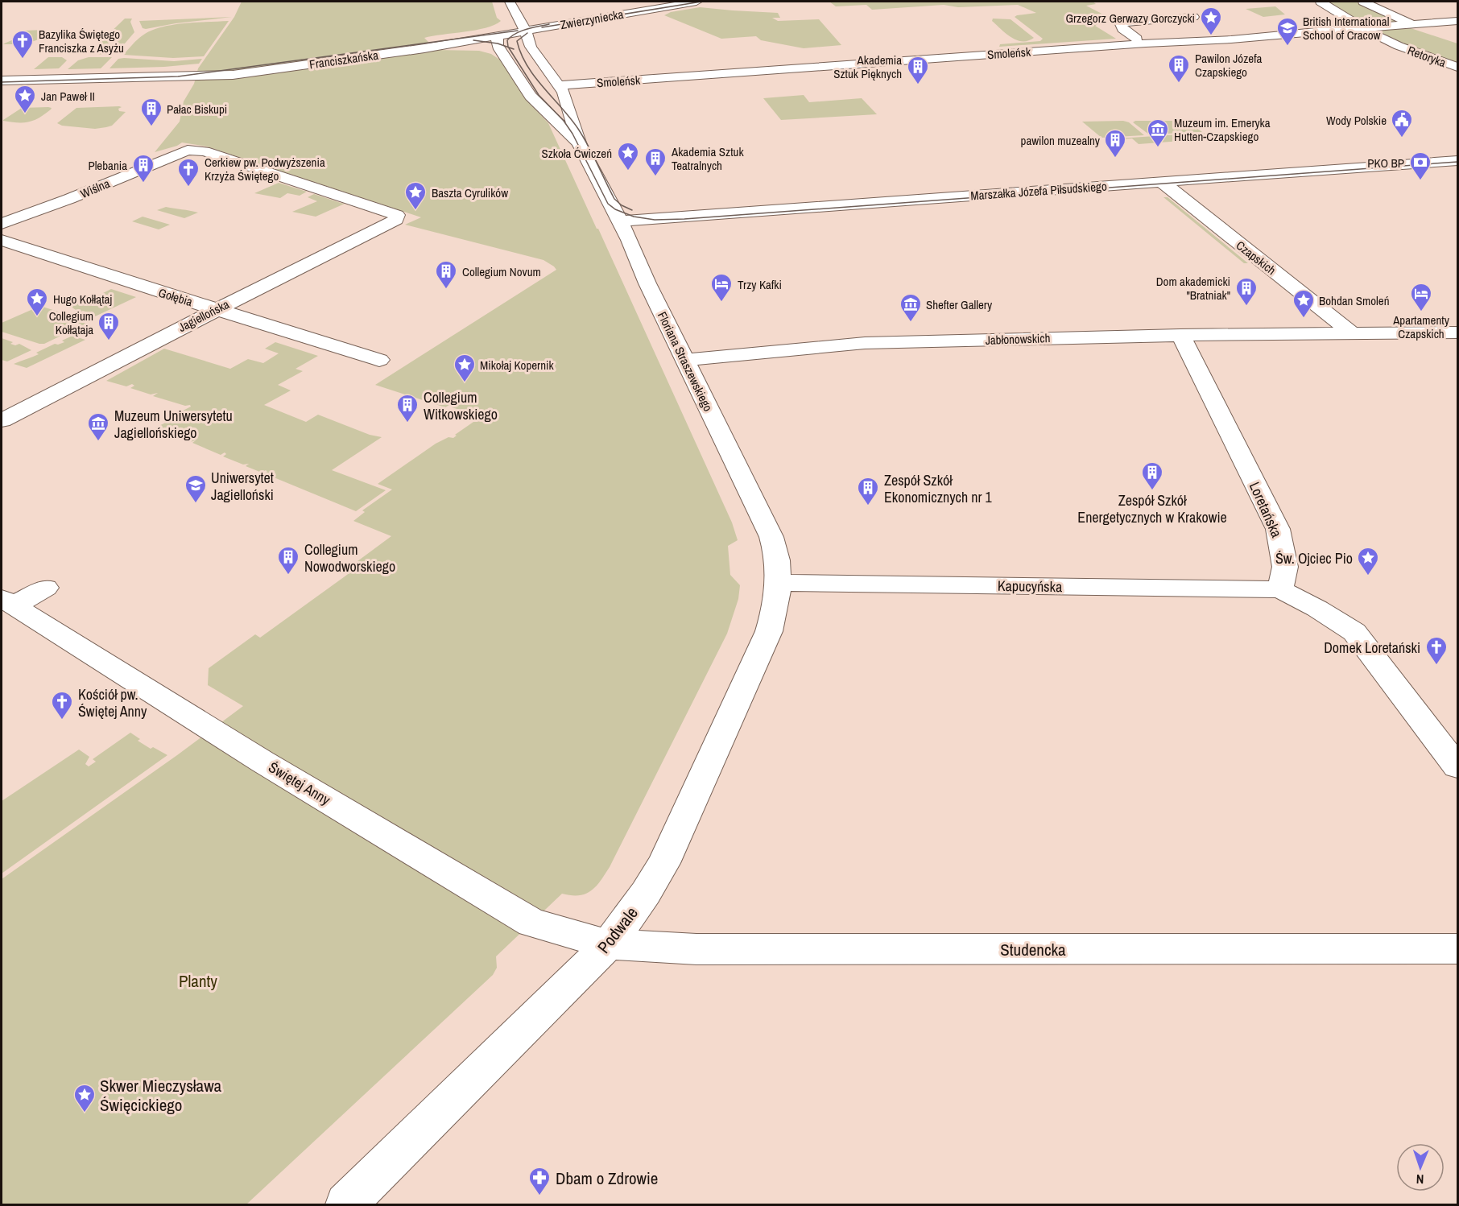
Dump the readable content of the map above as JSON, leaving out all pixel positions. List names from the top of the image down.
{
  "streets": {
    "street": [
      "Zwierzyniecka",
      "Smoleńsk",
      "Retoryka",
      "Franciszkańska",
      "Wiślna",
      "Marszałka Józefa Piłsudskiego",
      "Czapskich",
      "Gołębia",
      "Jagiellońska",
      "Jabłonowskich",
      "Floriana Straszewskiego",
      "Loretańska",
      "Kapucyńska",
      "Świętej Anny",
      "Podwale",
      "Studencka"
    ]
  },
  "crossings": [
    ["Zwierzyniecka", "Franciszkańska"],
    ["Zwierzyniecka", "Floriana Straszewskiego"],
    ["Smoleńsk", "Retoryka"],
    ["Smoleńsk", "Floriana Straszewskiego"],
    ["Franciszkańska", "Floriana Straszewskiego"],
    ["Wiślna", "Jagiellońska"],
    ["Marszałka Józefa Piłsudskiego", "Czapskich"],
    ["Marszałka Józefa Piłsudskiego", "Floriana Straszewskiego"],
    ["Czapskich", "Jabłonowskich"],
    ["Gołębia", "Jagiellońska"],
    ["Jabłonowskich", "Floriana Straszewskiego"],
    ["Jabłonowskich", "Loretańska"],
    ["Floriana Straszewskiego", "Kapucyńska"],
    ["Floriana Straszewskiego", "Podwale"],
    ["Loretańska", "Kapucyńska"],
    ["Kapucyńska", "Podwale"],
    ["Świętej Anny", "Podwale"],
    ["Świętej Anny", "Studencka"],
    ["Podwale", "Studencka"]
  ],
  "parks": ["Planty"],
  "places": {
    "place": [
      "Grzegorz Gerwazy Gorczycki",
      "Jan Paweł II",
      "Szkoła Ćwiczeń",
      "Baszta Cyrulików",
      "Hugo Kołłątaj",
      "Bohdan Smoleń",
      "Mikołaj Kopernik",
      "Św. Ojciec Pio",
      "Skwer Mieczysława Święcickiego"
    ],
    "school or university": ["British International School of Cracow", "Uniwersytet Jagielloński"],
    "church": [
      "Bazylika Świętego Franciszka z Asyżu",
      "Cerkiew pw. Podwyższenia Krzyża Świętego",
      "Domek Loretański",
      "Kościół pw. Świętej Anny"
    ],
    "building": [
      "Pawilon Józefa Czapskiego",
      "Akademia Sztuk Pięknych",
      "Pałac Biskupi",
      "pawilon muzealny",
      "Akademia Sztuk Teatralnych",
      "Plebania",
      "Collegium Novum",
      "Dom akademicki \"Bratniak\"",
      "Collegium Kołłątaja",
      "Collegium Witkowskiego",
      "Zespół Szkół Energetycznych w Krakowie",
      "Zespół Szkół Ekonomicznych nr 1",
      "Collegium Nowodworskiego"
    ],
    "public building": ["Wody Polskie"],
    "museum": ["Muzeum im. Emeryka Hutten-Czapskiego", "Shefter Gallery", "Muzeum Uniwersytetu Jagiellońskiego"],
    "bank": ["PKO BP"],
    "hotel": ["Trzy Kafki", "Apartamenty Czapskich"],
    "pharmacy": ["Dbam o Zdrowie"]
  },
  "north": "bottom"
}
